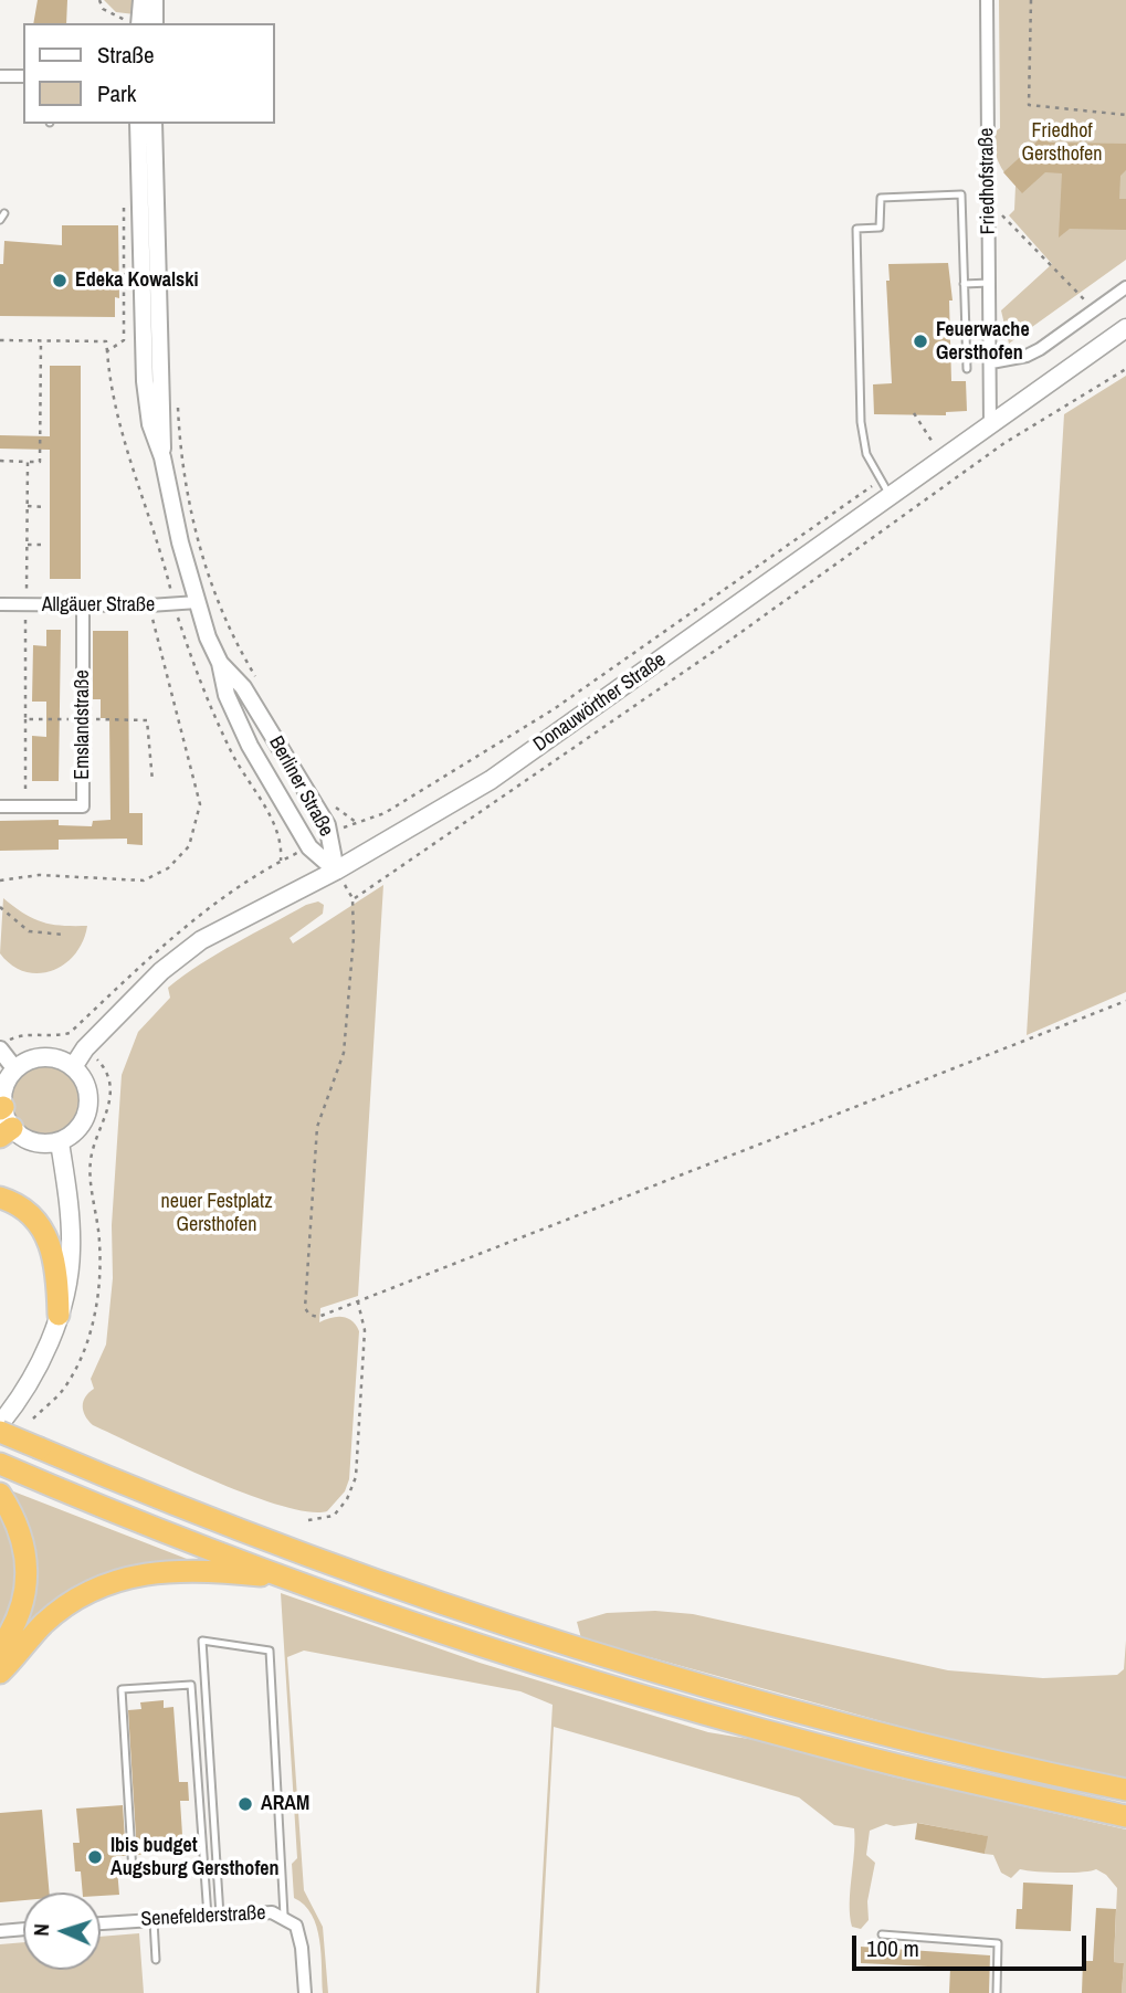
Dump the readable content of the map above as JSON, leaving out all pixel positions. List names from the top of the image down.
{
  "streets": {
    "main road": ["Donauwörther Straße"],
    "street": [
      "Friedhofstraße",
      "Allgäuer Straße",
      "Emslandstraße",
      "Berliner Straße",
      "Senefelderstraße"
    ]
  },
  "crossings": [
    ["Friedhofstraße", "Donauwörther Straße"],
    ["Allgäuer Straße", "Emslandstraße"],
    ["Allgäuer Straße", "Berliner Straße"],
    ["Donauwörther Straße", "Berliner Straße"]
  ],
  "parks": ["Friedhof Gersthofen", "neuer Festplatz Gersthofen"],
  "places": [
    "Edeka Kowalski",
    "Feuerwache Gersthofen",
    "ARAM",
    "Ibis budget Augsburg Gersthofen"
  ],
  "legend": ["Straße", "Park"],
  "scale_bar": "100 m",
  "north": "left"
}
